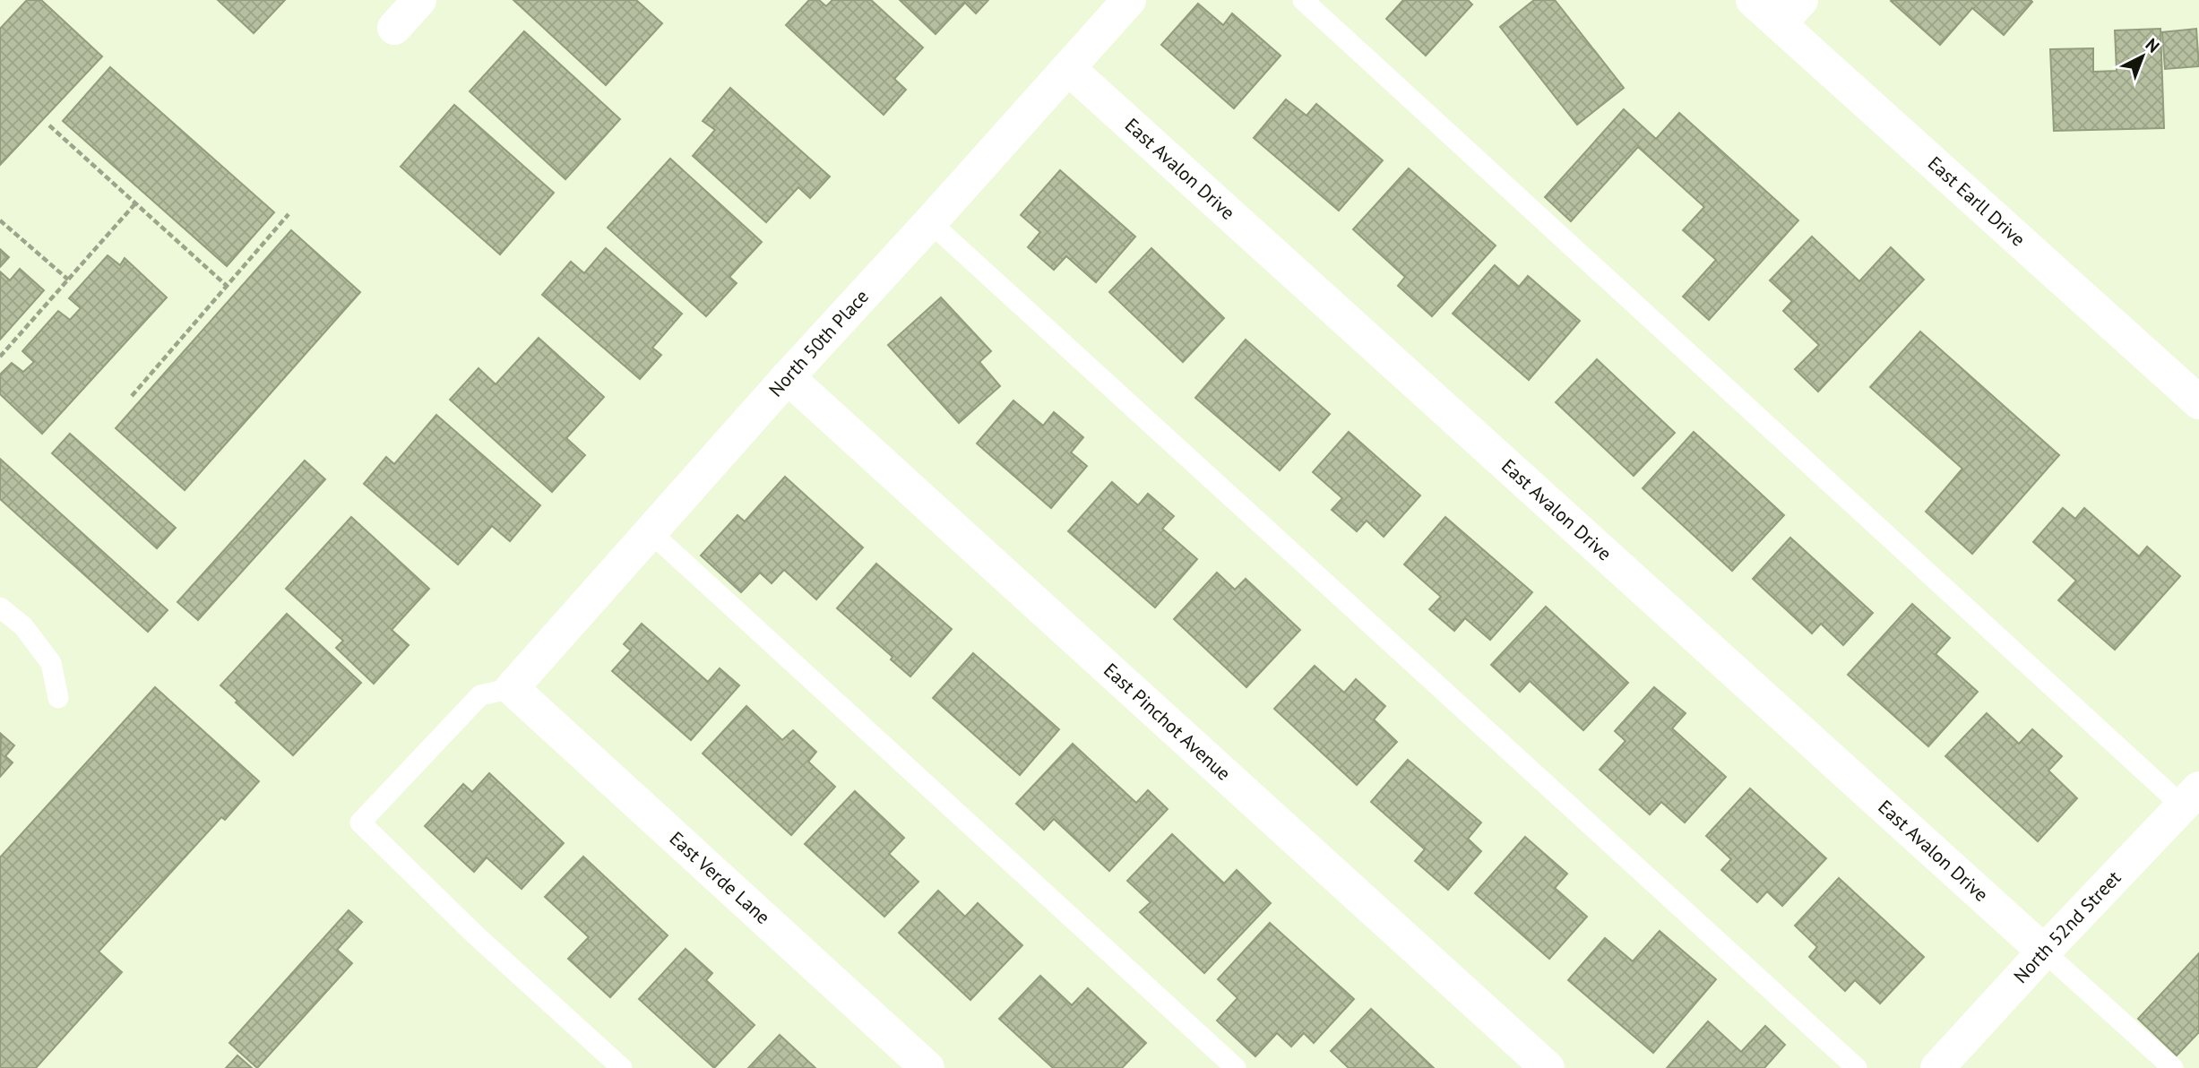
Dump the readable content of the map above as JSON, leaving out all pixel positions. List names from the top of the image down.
{
  "streets": {
    "street": [
      "East Avalon Drive",
      "East Earll Drive",
      "North 50th Place",
      "East Pinchot Avenue",
      "East Verde Lane",
      "North 52nd Street"
    ]
  },
  "crossings": [
    ["East Avalon Drive", "North 50th Place"],
    ["East Avalon Drive", "North 52nd Street"],
    ["North 50th Place", "East Pinchot Avenue"],
    ["North 50th Place", "East Verde Lane"]
  ],
  "north": "top right"
}
